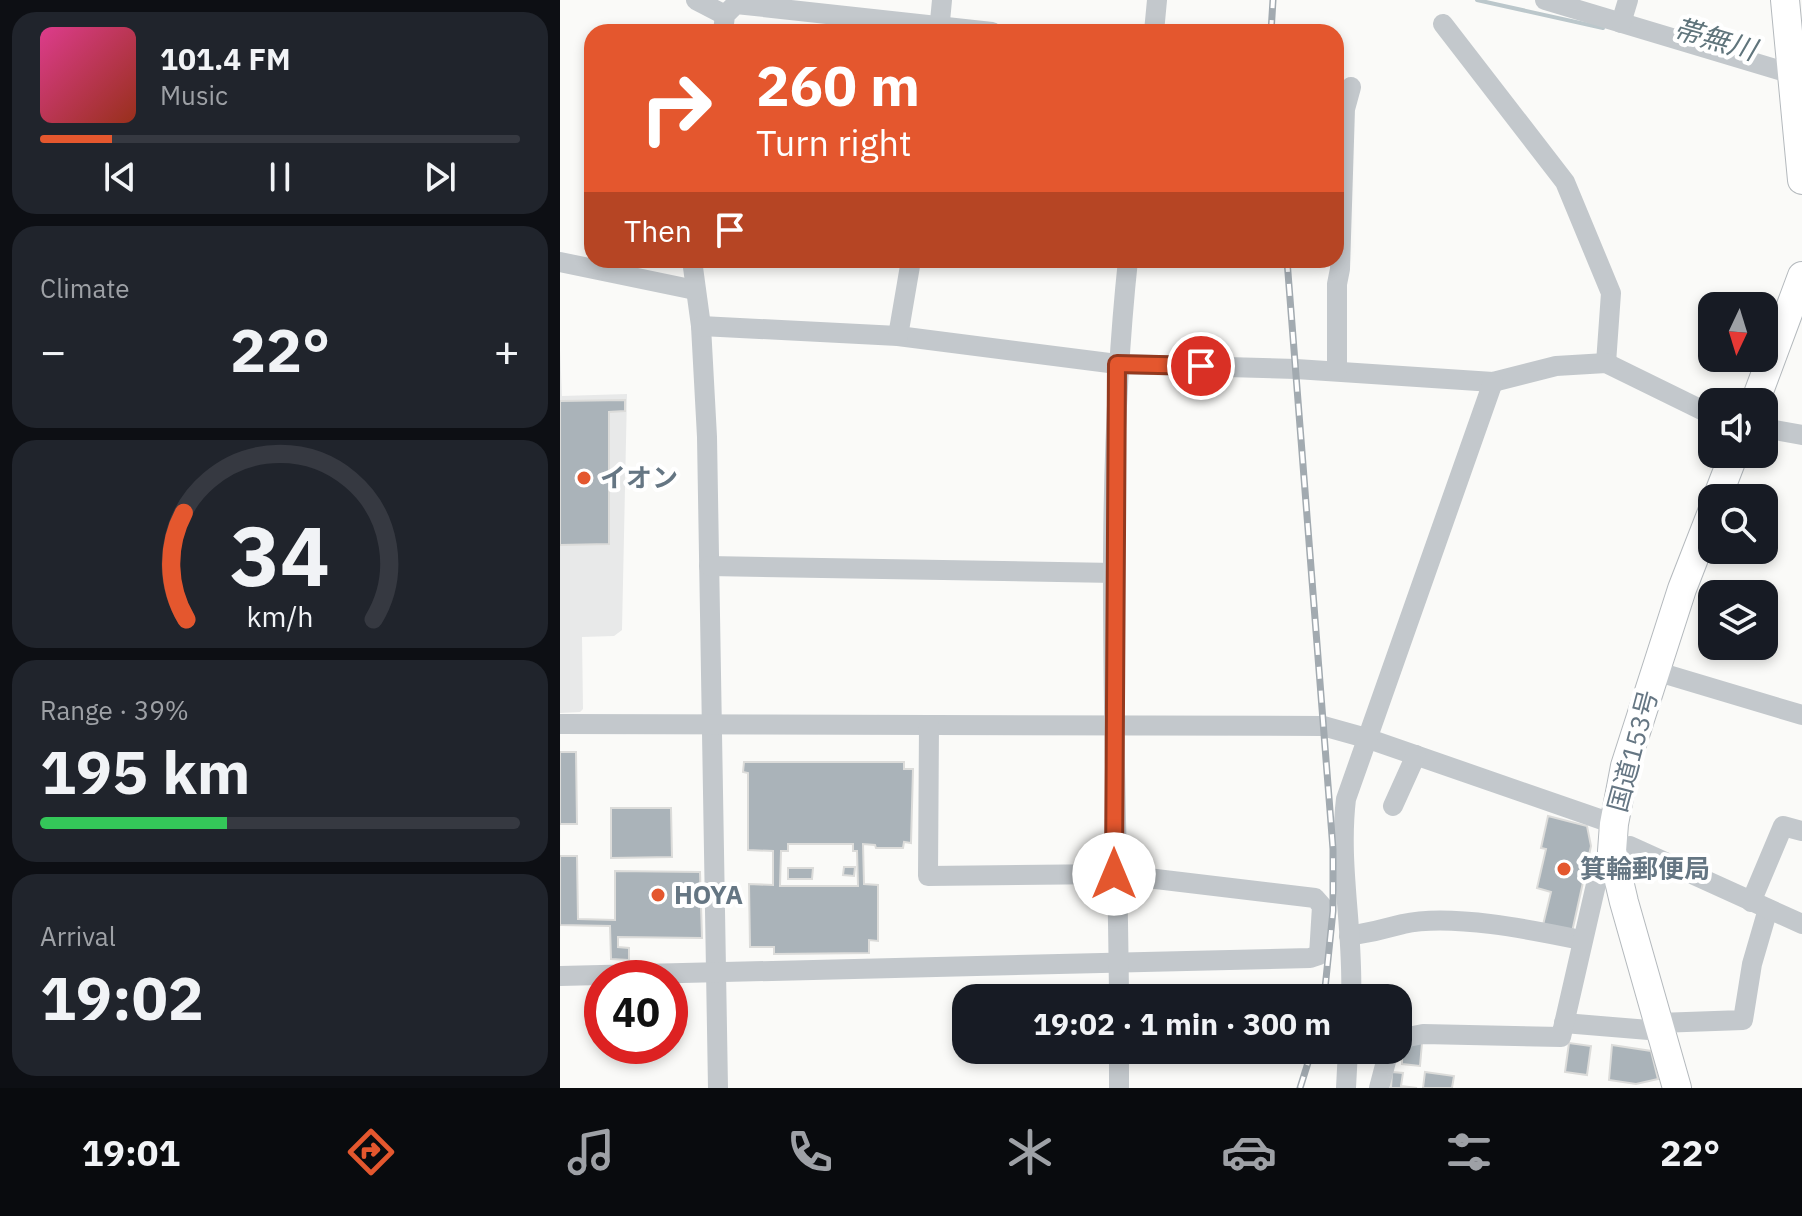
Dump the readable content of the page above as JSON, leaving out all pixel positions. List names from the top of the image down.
{
  "streets": {
    "highway": ["国道153号"]
  },
  "water": ["帯無川"],
  "places": ["イオン", "箕輪郵便局", "HOYA"],
  "north": "bottom",
  "page": {
    "turn": ["260 m", "Turn right"],
    "song": ["101.4 FM", "Music"],
    "then": "Then",
    "tile": [
      "Climate",
      ["Range · 39%", "195 km"],
      ["Arrival", "19:02"]
    ],
    "heat": ["−", "22°", "+"],
    "limit": "40",
    "trip": "19:02 · 1 min · 300 m",
    "tabs": ["19:01", "22°"],
    "gauge": ["34", "km/h"]
  }
}
